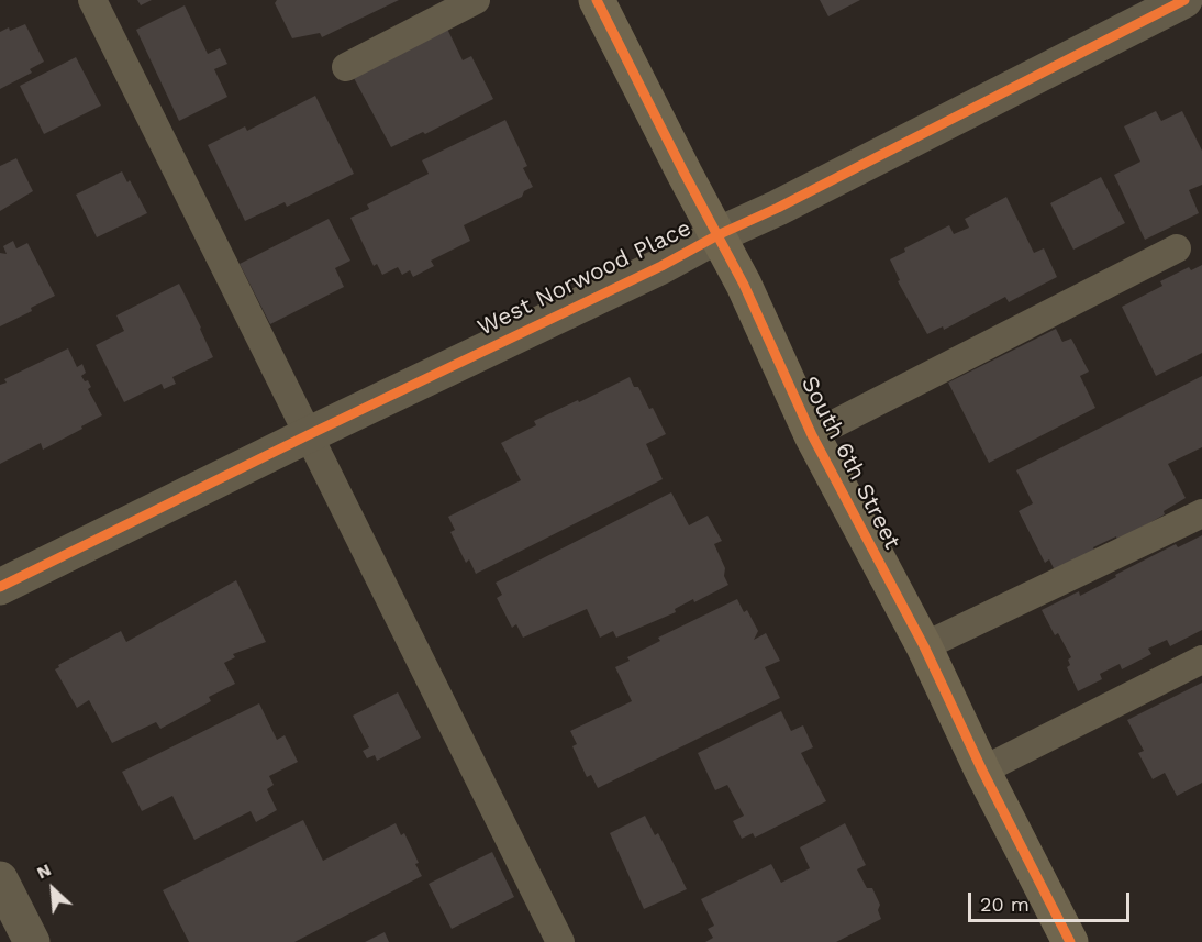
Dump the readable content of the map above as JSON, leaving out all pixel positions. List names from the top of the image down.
{
  "streets": {
    "street": ["West Norwood Place", "South 6th Street"]
  },
  "crossings": [
    ["West Norwood Place", "South 6th Street"]
  ],
  "scale_bar": "20 m",
  "north": "top left"
}
